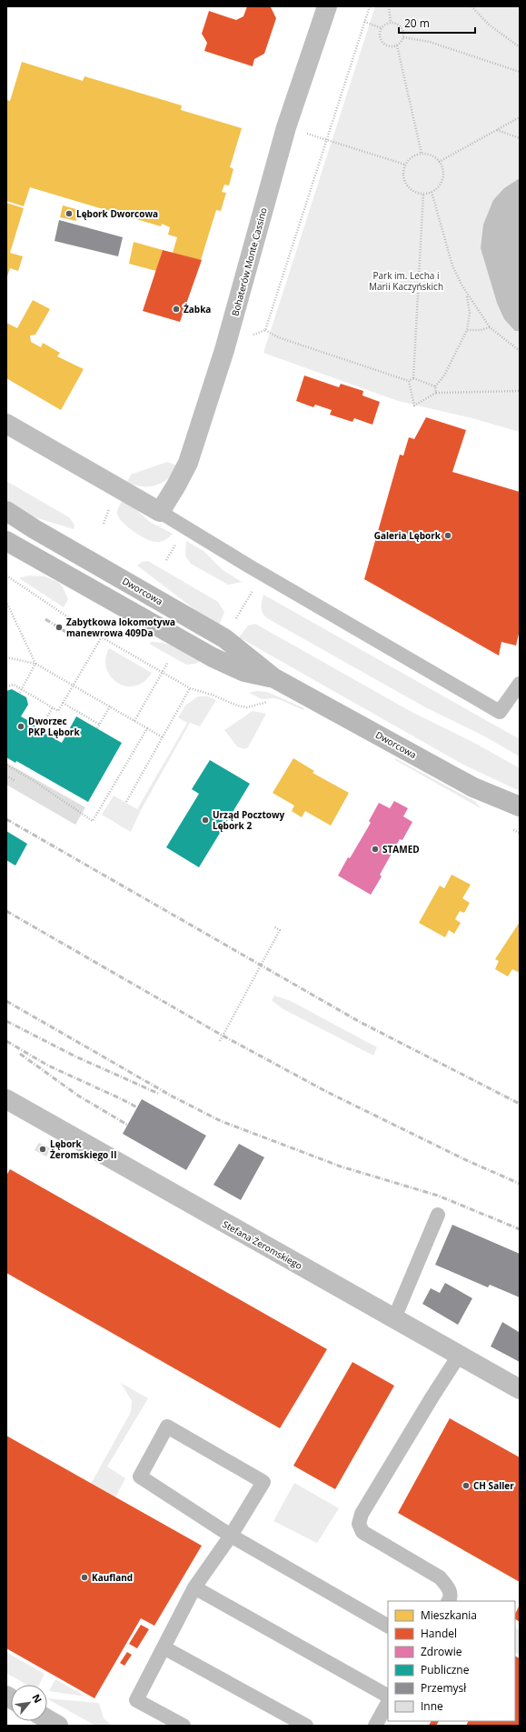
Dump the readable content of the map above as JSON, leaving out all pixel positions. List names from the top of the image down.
{
  "streets": {
    "street": ["Bohaterów Monte Cassino", "Dworcowa", "Stefana Żeromskiego"]
  },
  "parks": ["Park im. Lecha i Marii Kaczyńskich"],
  "places": [
    "Lębork Dworcowa",
    "Żabka",
    "Galeria Lębork",
    "Zabytkowa lokomotywa manewrowa 409Da",
    "Dworzec PKP Lębork",
    "Urząd Pocztowy Lębork 2",
    "STAMED",
    "Lębork Żeromskiego II",
    "CH Saller",
    "Kaufland"
  ],
  "legend": [
    "Mieszkania",
    "Handel",
    "Zdrowie",
    "Publiczne",
    "Przemysł",
    "Inne"
  ],
  "scale_bar": "20 m",
  "north": "top right"
}
